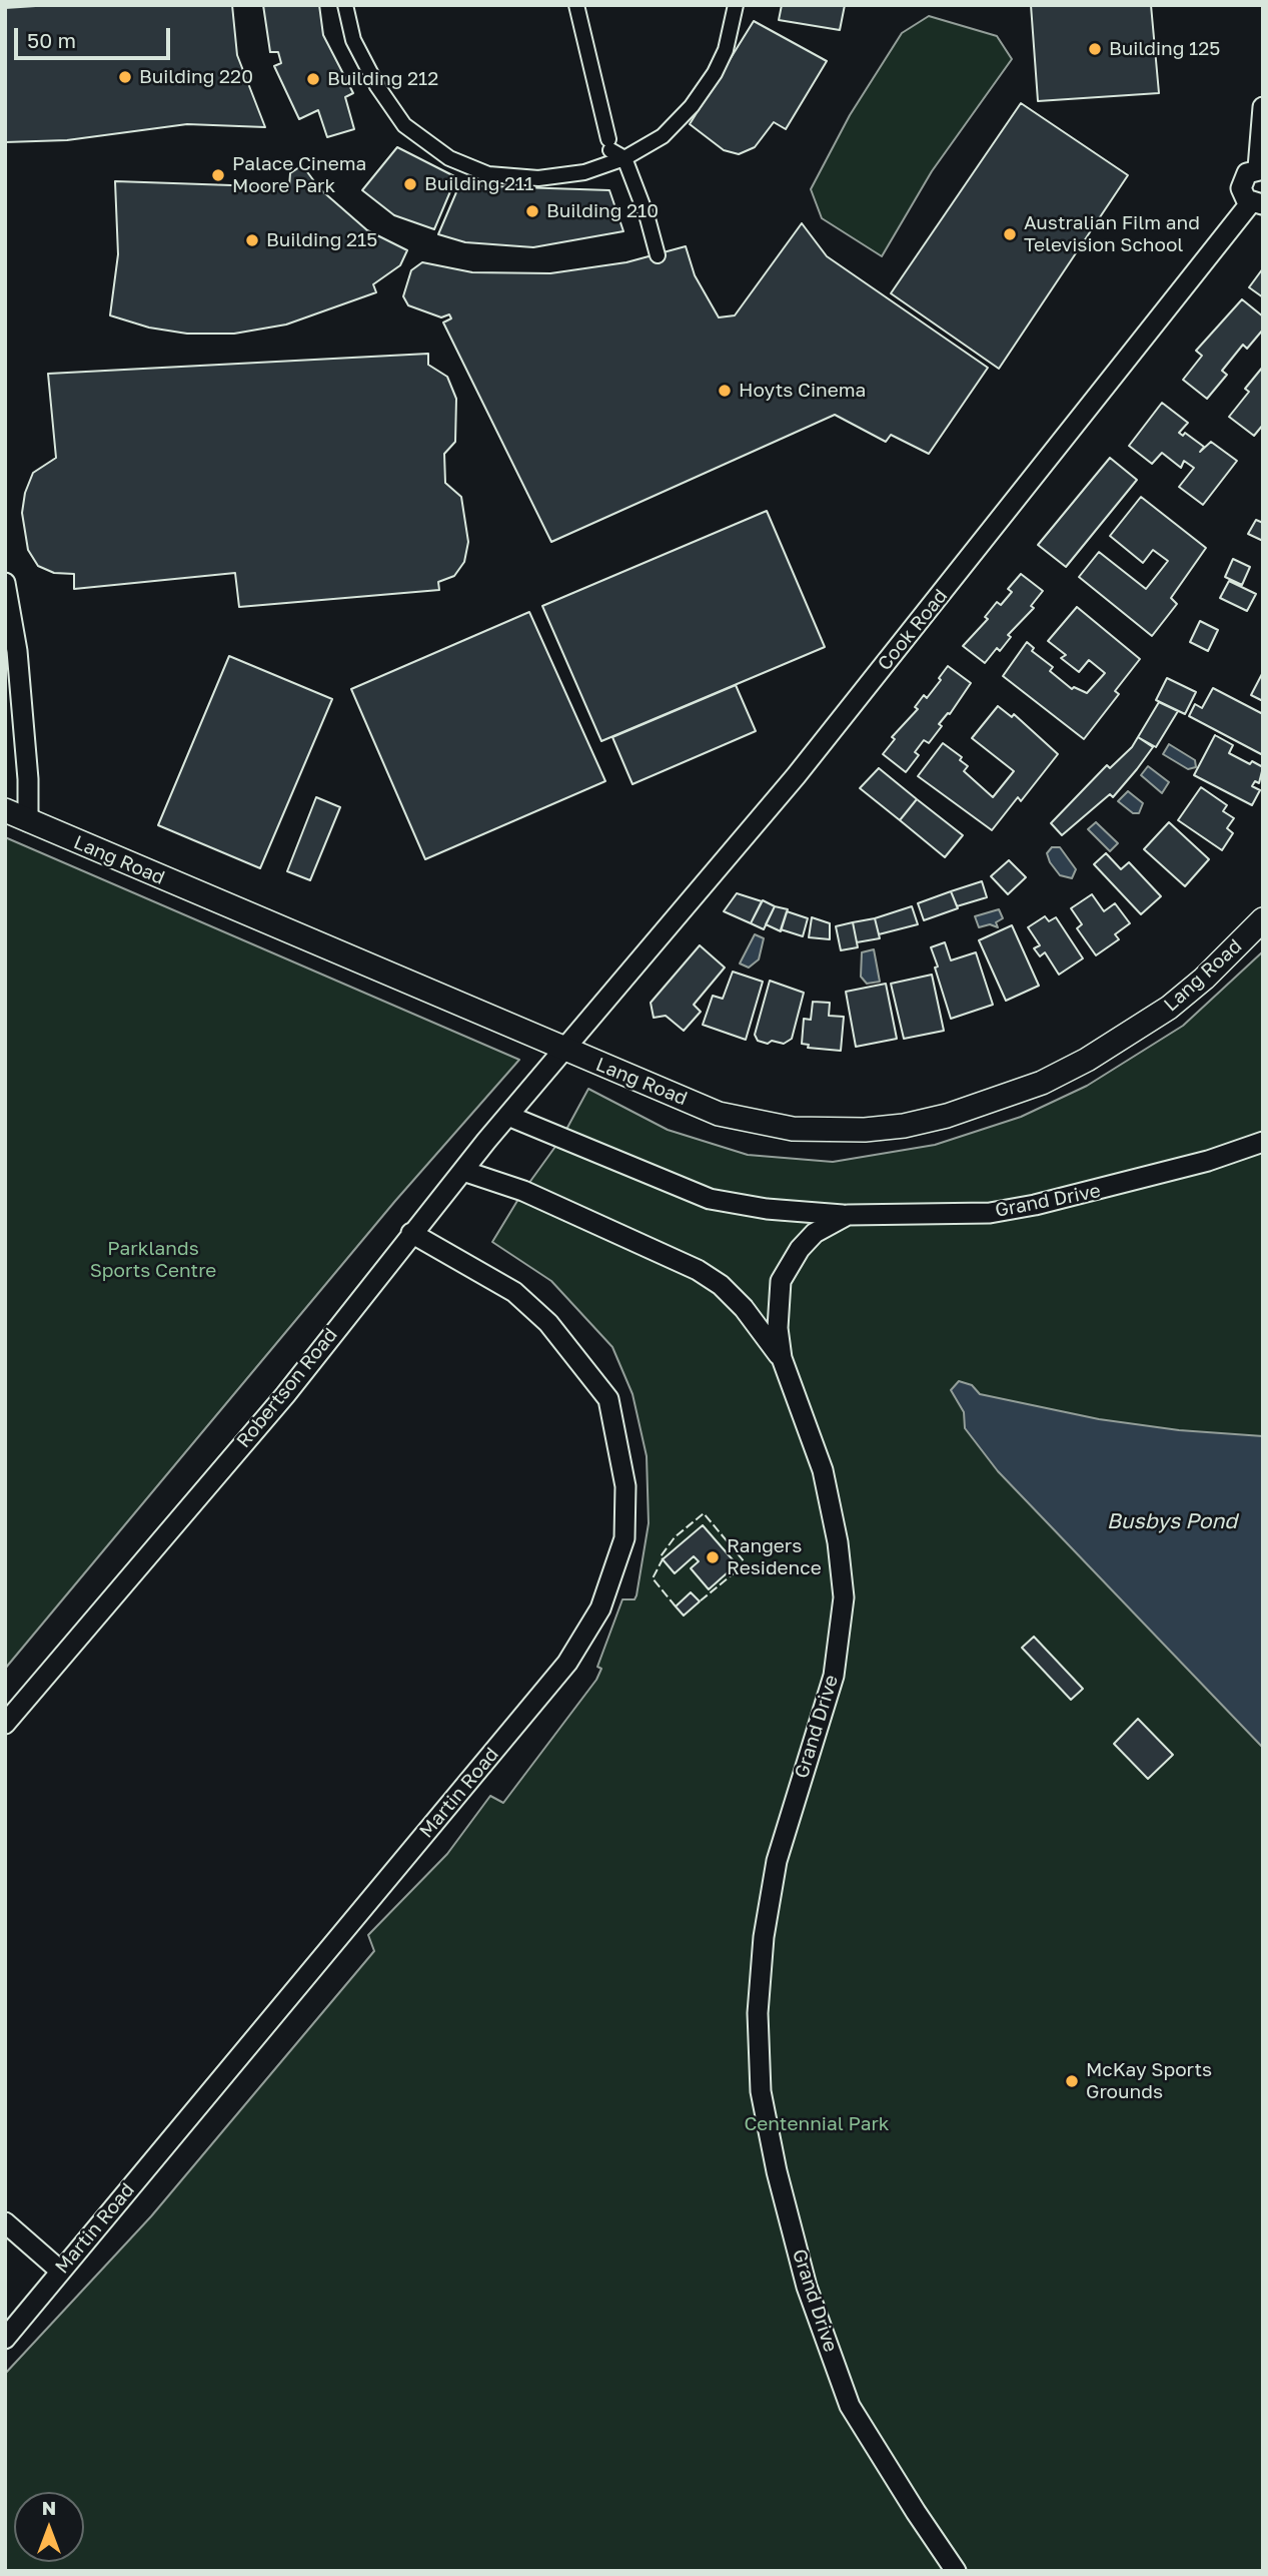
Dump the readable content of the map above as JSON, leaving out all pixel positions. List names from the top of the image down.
{
  "streets": {
    "street": [
      "Cook Road",
      "Lang Road",
      "Grand Drive",
      "Robertson Road",
      "Martin Road"
    ]
  },
  "crossings": [
    ["Cook Road", "Lang Road"],
    ["Cook Road", "Robertson Road"],
    ["Lang Road", "Robertson Road"],
    ["Robertson Road", "Martin Road"]
  ],
  "water": ["Busbys Pond"],
  "parks": ["Parklands Sports Centre", "Centennial Park"],
  "places": [
    "Building 125",
    "Building 220",
    "Building 212",
    "Palace Cinema Moore Park",
    "Building 211",
    "Building 210",
    "Australian Film and Television School",
    "Building 215",
    "Hoyts Cinema",
    "Rangers Residence",
    "McKay Sports Grounds"
  ],
  "scale_bar": "50 m",
  "north": "top"
}
